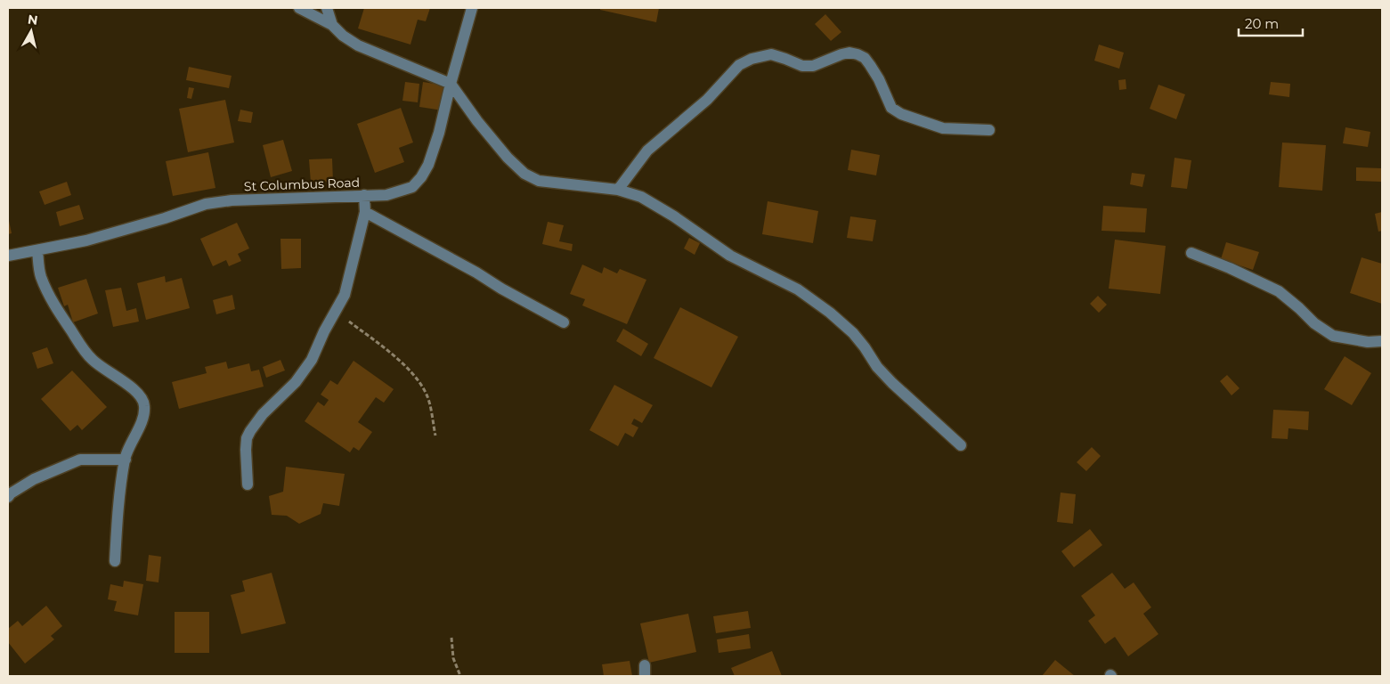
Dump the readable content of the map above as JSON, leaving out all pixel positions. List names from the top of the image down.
{
  "streets": {
    "street": ["St Columbus Road"]
  },
  "scale_bar": "20 m",
  "north": "top"
}
